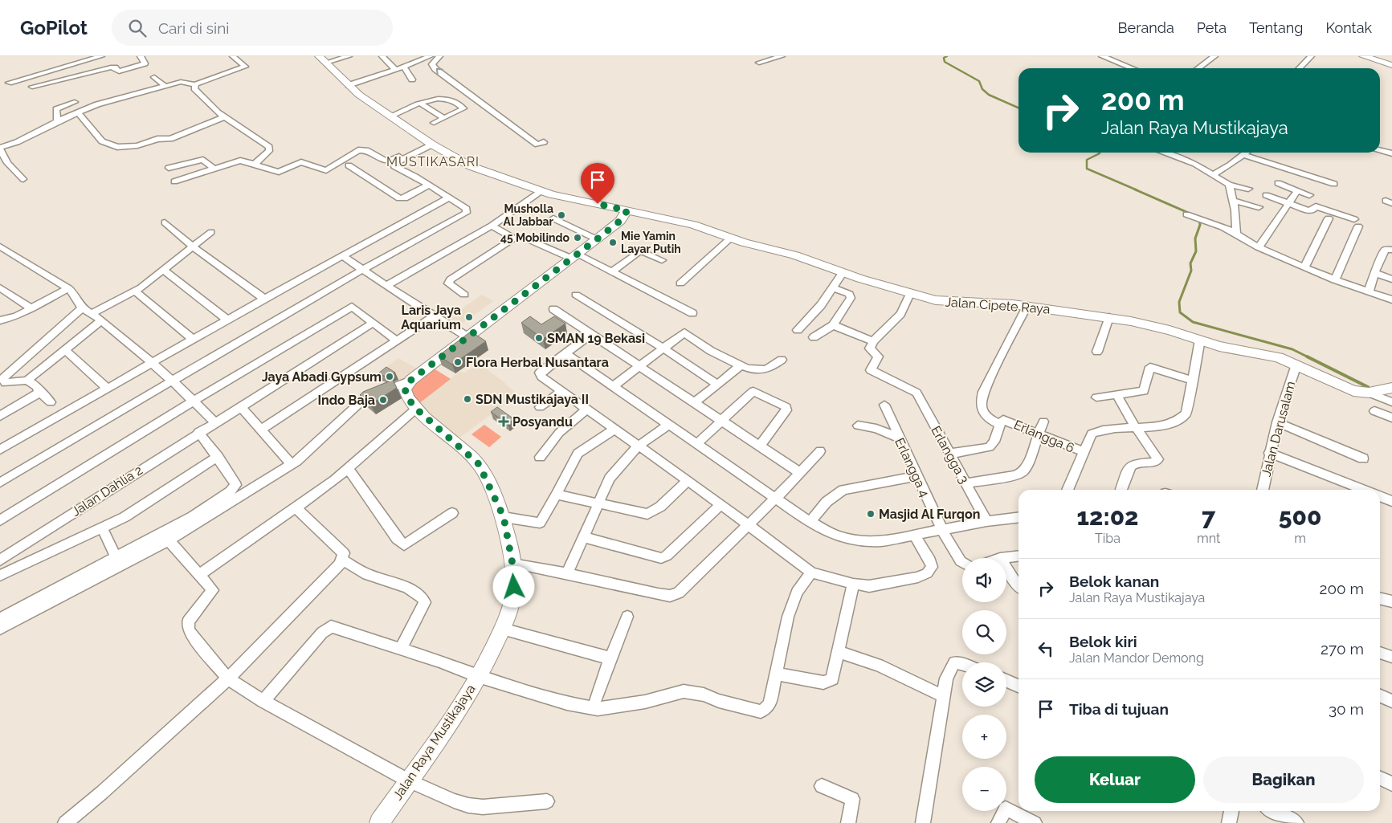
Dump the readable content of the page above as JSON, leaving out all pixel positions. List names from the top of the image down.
{
  "streets": {
    "main road": ["Jalan Cipete Raya", "Jalan Raya Mustikajaya"],
    "street": [
      "Jalan Darusalam",
      "Erlangga 6",
      "Erlangga 3",
      "Erlangga 4",
      "Jalan Dahlia 2"
    ]
  },
  "crossings": [
    ["Jalan Cipete Raya", "Jalan Darusalam"],
    ["Erlangga 6", "Erlangga 3"]
  ],
  "districts": ["MUSTIKASARI"],
  "places": {
    "other": [
      "Musholla Al Jabbar",
      "45 Mobilindo",
      "Mie Yamin Layar Putih",
      "Laris Jaya Aquarium",
      "SMAN 19 Bekasi",
      "Flora Herbal Nusantara",
      "Jaya Abadi Gypsum",
      "SDN Mustikajaya II",
      "Indo Baja",
      "Masjid Al Furqon"
    ],
    "health": ["Posyandu"]
  },
  "page": {
    "header": "GoPilot",
    "search": "Cari di sini",
    "nav": [
      "Beranda",
      "Peta",
      "Tentang",
      "Kontak"
    ],
    "turn": ["200 m", "Jalan Raya Mustikajaya"],
    "eta": [
      "12:02",
      "Tiba",
      "7",
      "mnt",
      "500",
      "m"
    ],
    "map_buttons": ["+", "−"],
    "list": [
      {
        "name": "Belok kanan",
        "note": "Jalan Raya Mustikajaya",
        "value": "200 m"
      },
      {
        "name": "Belok kiri",
        "note": "Jalan Mandor Demong",
        "value": "270 m"
      },
      {
        "name": "Tiba di tujuan",
        "value": "30 m"
      }
    ],
    "buttons": ["Keluar", "Bagikan"]
  }
}
